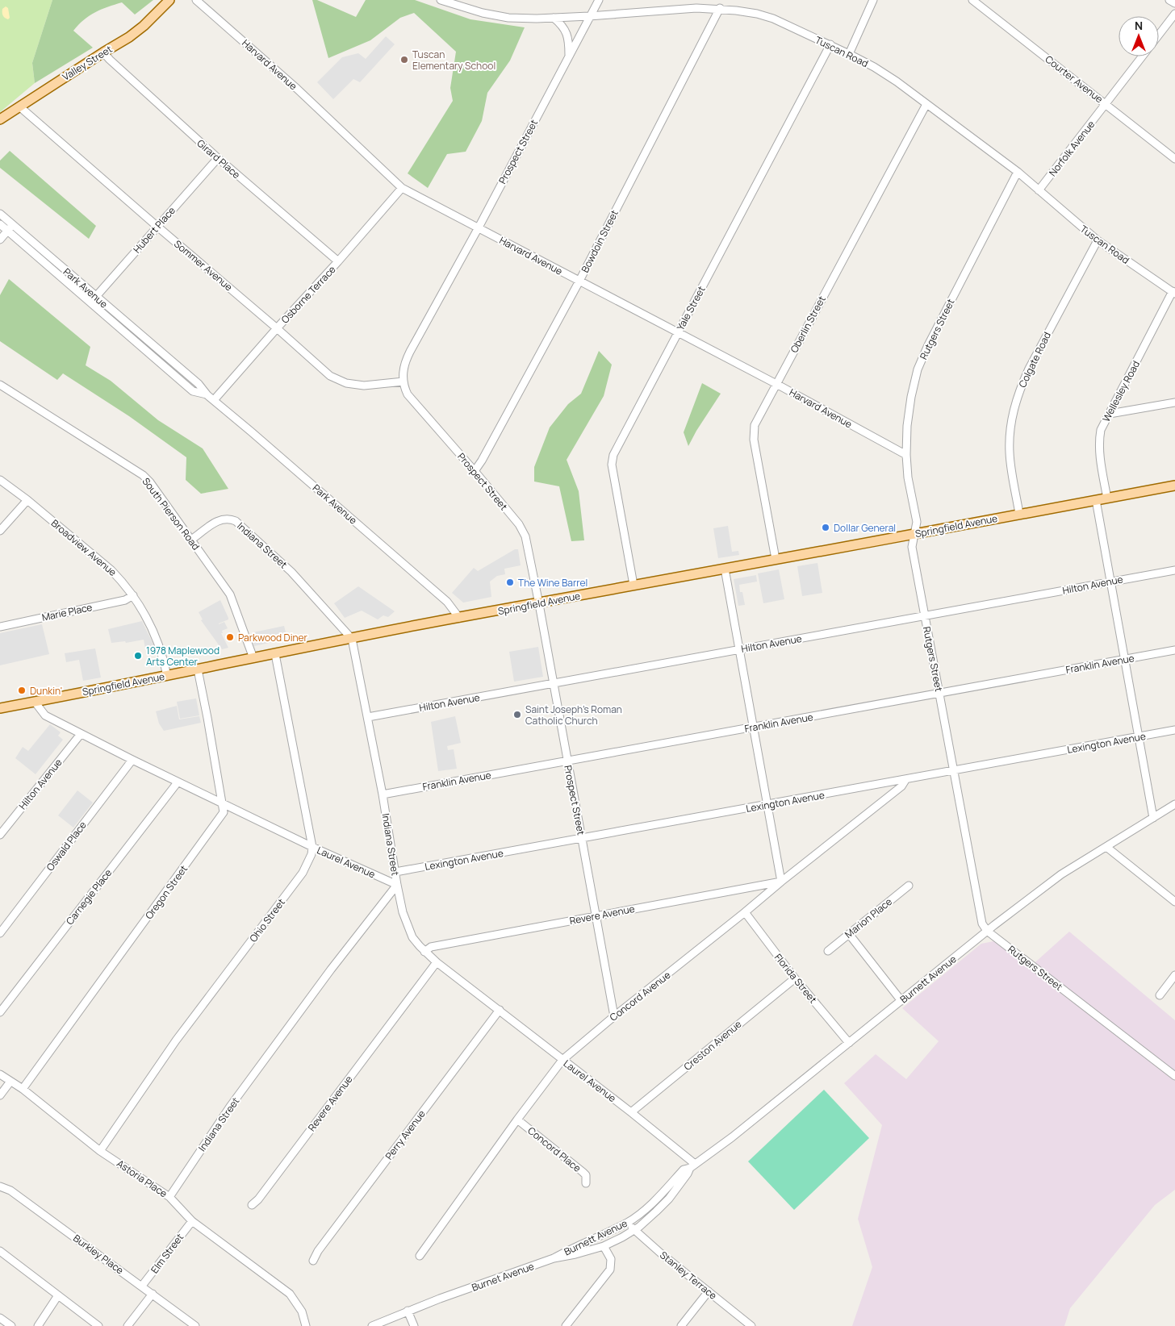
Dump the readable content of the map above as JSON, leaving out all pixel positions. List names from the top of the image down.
{
  "streets": {
    "main road": ["Valley Street", "Springfield Avenue"],
    "street": [
      "Tuscan Road",
      "Harvard Avenue",
      "Courter Avenue",
      "Norfolk Avenue",
      "Prospect Street",
      "Girard Place",
      "Hubert Place",
      "Bowdoin Street",
      "Sommer Avenue",
      "Park Avenue",
      "Osborne Terrace",
      "Yale Street",
      "Oberlin Street",
      "Rutgers Street",
      "Colgate Road",
      "Wellesley Road",
      "South Pierson Road",
      "Indiana Street",
      "Broadview Avenue",
      "Hilton Avenue",
      "Marie Place",
      "Franklin Avenue",
      "Lexington Avenue",
      "Oswald Place",
      "Laurel Avenue",
      "Oregon Street",
      "Carnegie Place",
      "Revere Avenue",
      "Marion Place",
      "Ohio Street",
      "Florida Street",
      "Burnett Avenue",
      "Concord Avenue",
      "Creston Avenue",
      "Perry Avenue",
      "Concord Place",
      "Astoria Place",
      "Elm Street",
      "Burkley Place",
      "Stanley Terrace",
      "Burnet Avenue"
    ]
  },
  "crossings": [
    ["Tuscan Road", "Norfolk Avenue"],
    ["Tuscan Road", "Prospect Street"],
    ["Tuscan Road", "Bowdoin Street"],
    ["Tuscan Road", "Yale Street"],
    ["Tuscan Road", "Oberlin Street"],
    ["Tuscan Road", "Rutgers Street"],
    ["Tuscan Road", "Colgate Road"],
    ["Tuscan Road", "Wellesley Road"],
    ["Valley Street", "Girard Place"],
    ["Valley Street", "Sommer Avenue"],
    ["Harvard Avenue", "Prospect Street"],
    ["Harvard Avenue", "Bowdoin Street"],
    ["Harvard Avenue", "Osborne Terrace"],
    ["Harvard Avenue", "Yale Street"],
    ["Harvard Avenue", "Oberlin Street"],
    ["Harvard Avenue", "Rutgers Street"],
    ["Courter Avenue", "Norfolk Avenue"],
    ["Prospect Street", "Bowdoin Street"],
    ["Prospect Street", "Sommer Avenue"],
    ["Prospect Street", "Springfield Avenue"],
    ["Prospect Street", "Hilton Avenue"],
    ["Prospect Street", "Franklin Avenue"],
    ["Prospect Street", "Lexington Avenue"],
    ["Prospect Street", "Revere Avenue"],
    ["Prospect Street", "Concord Avenue"],
    ["Girard Place", "Hubert Place"],
    ["Girard Place", "Osborne Terrace"],
    ["Hubert Place", "Sommer Avenue"],
    ["Hubert Place", "Park Avenue"],
    ["Sommer Avenue", "Osborne Terrace"],
    ["Park Avenue", "Osborne Terrace"],
    ["Park Avenue", "Springfield Avenue"],
    ["Yale Street", "Springfield Avenue"],
    ["Oberlin Street", "Springfield Avenue"],
    ["Rutgers Street", "Springfield Avenue"],
    ["Rutgers Street", "Hilton Avenue"],
    ["Rutgers Street", "Franklin Avenue"],
    ["Rutgers Street", "Lexington Avenue"],
    ["Rutgers Street", "Burnett Avenue"],
    ["Colgate Road", "Springfield Avenue"],
    ["Wellesley Road", "Springfield Avenue"],
    ["South Pierson Road", "Springfield Avenue"],
    ["South Pierson Road", "Indiana Street"],
    ["Springfield Avenue", "Indiana Street"],
    ["Springfield Avenue", "Broadview Avenue"],
    ["Springfield Avenue", "Laurel Avenue"],
    ["Springfield Avenue", "Ohio Street"],
    ["Indiana Street", "Hilton Avenue"],
    ["Indiana Street", "Franklin Avenue"],
    ["Indiana Street", "Lexington Avenue"],
    ["Indiana Street", "Laurel Avenue"],
    ["Indiana Street", "Astoria Place"],
    ["Broadview Avenue", "Marie Place"],
    ["Hilton Avenue", "Laurel Avenue"],
    ["Lexington Avenue", "Concord Avenue"],
    ["Oswald Place", "Laurel Avenue"],
    ["Laurel Avenue", "Oregon Street"],
    ["Laurel Avenue", "Carnegie Place"],
    ["Laurel Avenue", "Revere Avenue"],
    ["Laurel Avenue", "Ohio Street"],
    ["Laurel Avenue", "Burnett Avenue"],
    ["Laurel Avenue", "Concord Avenue"],
    ["Laurel Avenue", "Creston Avenue"],
    ["Laurel Avenue", "Perry Avenue"],
    ["Oregon Street", "Astoria Place"],
    ["Revere Avenue", "Concord Avenue"],
    ["Ohio Street", "Astoria Place"],
    ["Florida Street", "Burnett Avenue"],
    ["Florida Street", "Concord Avenue"],
    ["Florida Street", "Creston Avenue"],
    ["Burnett Avenue", "Stanley Terrace"],
    ["Burnett Avenue", "Burnet Avenue"],
    ["Concord Avenue", "Concord Place"],
    ["Astoria Place", "Elm Street"],
    ["Elm Street", "Burkley Place"],
    ["Stanley Terrace", "Burnet Avenue"]
  ],
  "places": [
    "Tuscan Elementary School",
    "Dollar General",
    "The Wine Barrel",
    "Parkwood Diner",
    "1978 Maplewood Arts Center",
    "Dunkin'",
    "Saint Joseph's Roman Catholic Church"
  ],
  "north": "top"
}
